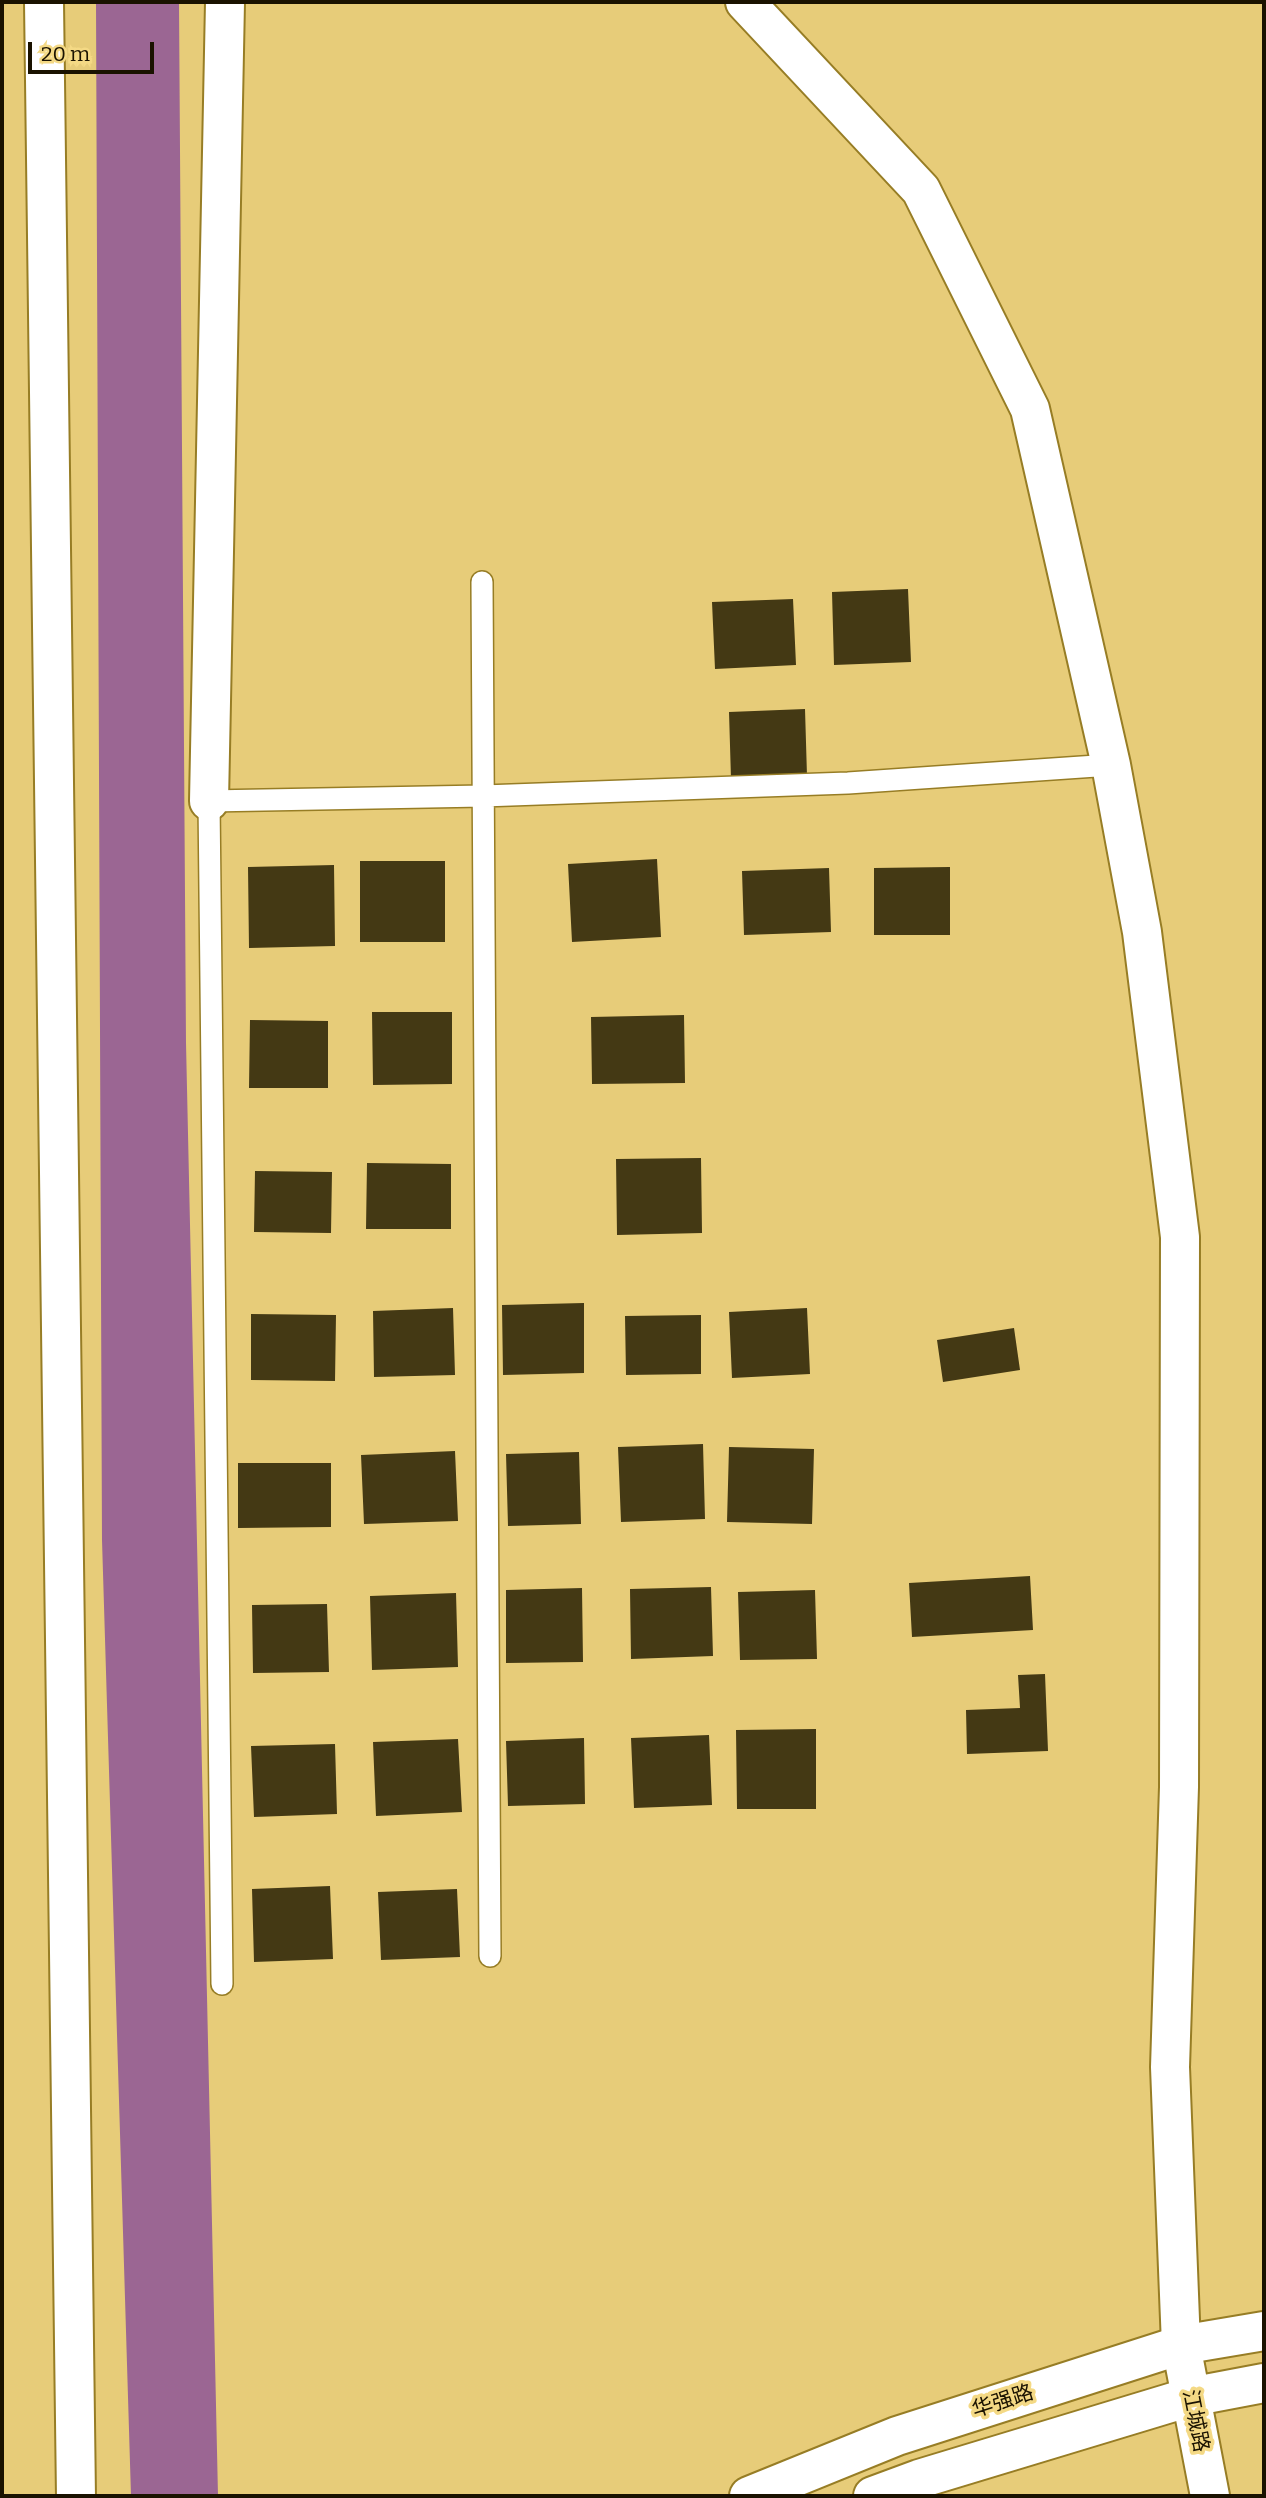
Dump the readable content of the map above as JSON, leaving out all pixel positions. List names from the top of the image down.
{
  "streets": {
    "street": ["华强路", "江城路"]
  },
  "crossings": [
    ["华强路", "江城路"]
  ],
  "scale_bar": "20 m"
}
